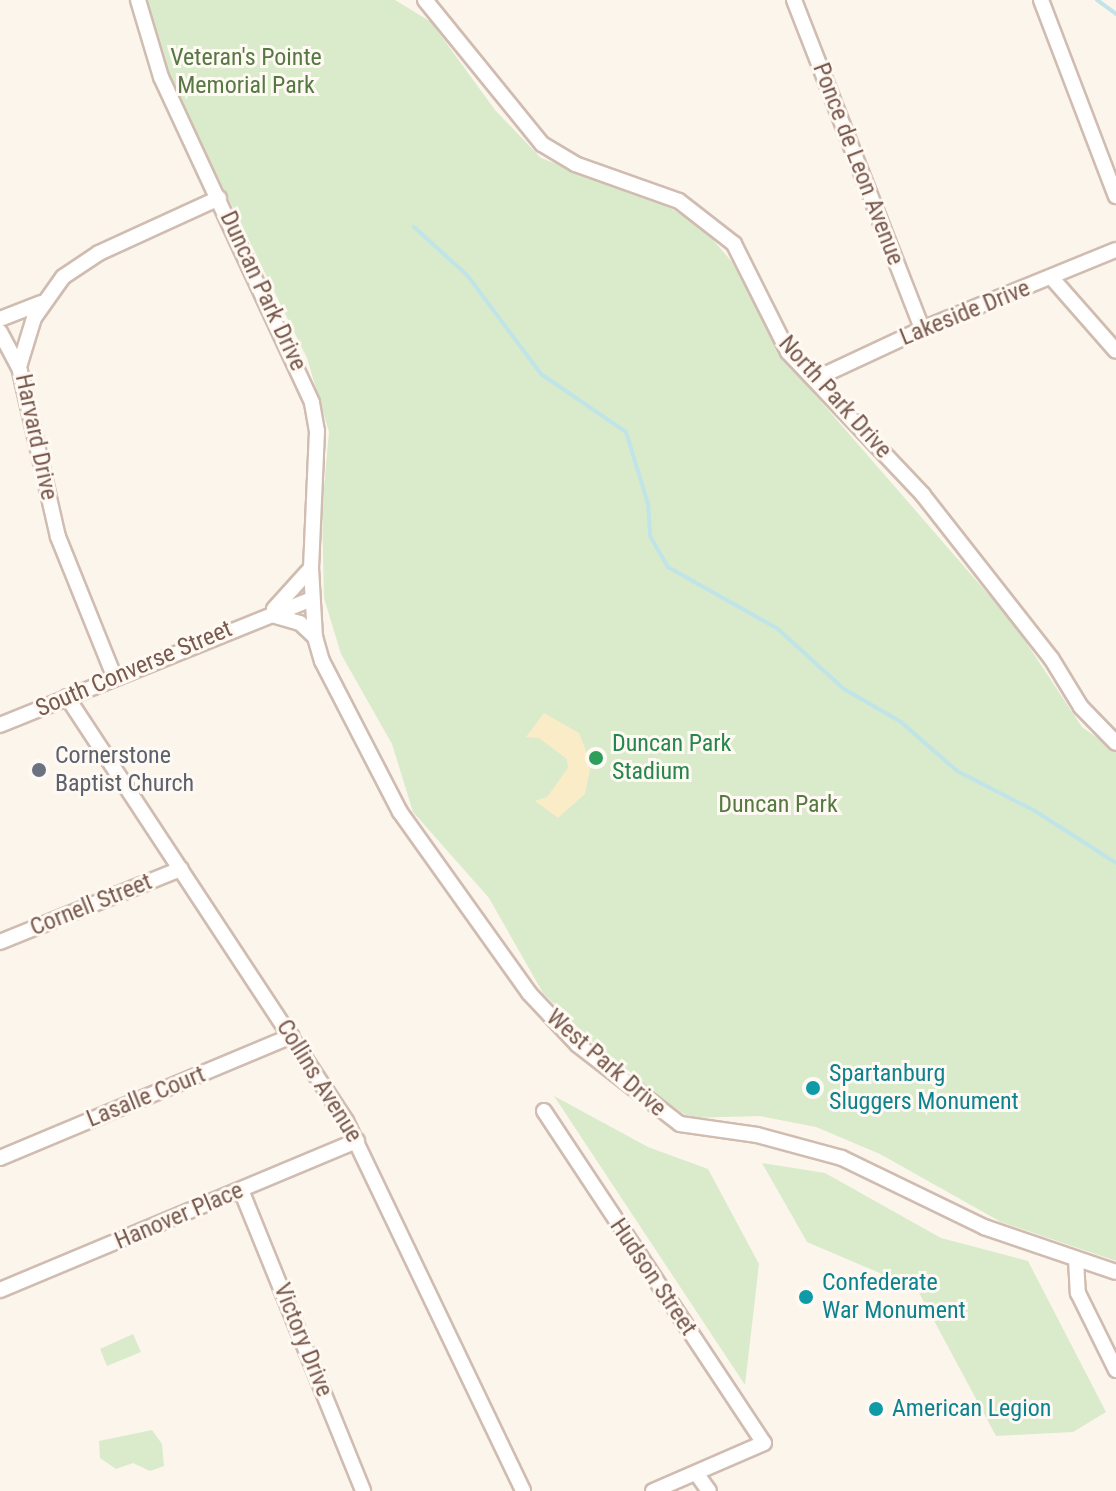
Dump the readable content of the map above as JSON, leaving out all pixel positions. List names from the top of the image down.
{
  "streets": {
    "street": [
      "Ponce de Leon Avenue",
      "Duncan Park Drive",
      "Lakeside Drive",
      "North Park Drive",
      "Harvard Drive",
      "South Converse Street",
      "Cornell Street",
      "West Park Drive",
      "Collins Avenue",
      "Lasalle Court",
      "Hanover Place",
      "Hudson Street",
      "Victory Drive"
    ]
  },
  "crossings": [
    ["Ponce de Leon Avenue", "Lakeside Drive"],
    ["Duncan Park Drive", "Harvard Drive"],
    ["Duncan Park Drive", "South Converse Street"],
    ["Duncan Park Drive", "West Park Drive"],
    ["Lakeside Drive", "North Park Drive"],
    ["Harvard Drive", "South Converse Street"],
    ["South Converse Street", "West Park Drive"],
    ["South Converse Street", "Collins Avenue"],
    ["Cornell Street", "Collins Avenue"],
    ["Collins Avenue", "Lasalle Court"],
    ["Collins Avenue", "Hanover Place"],
    ["Hanover Place", "Victory Drive"]
  ],
  "parks": ["Veteran's Pointe Memorial Park", "Duncan Park"],
  "places": [
    "Duncan Park Stadium",
    "Cornerstone Baptist Church",
    "Spartanburg Sluggers Monument",
    "Confederate War Monument",
    "American Legion"
  ]
}
